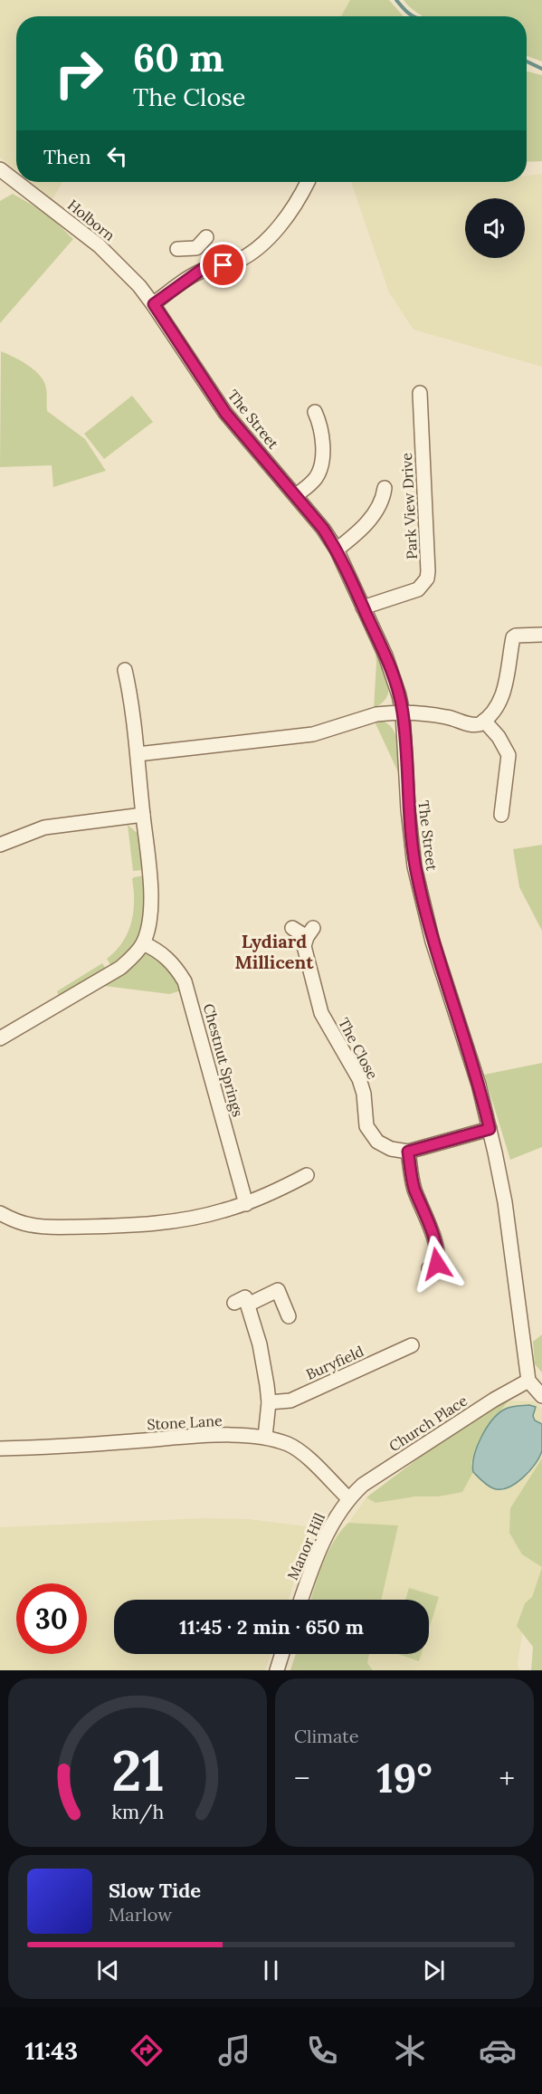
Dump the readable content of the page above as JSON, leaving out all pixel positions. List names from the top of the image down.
{
  "streets": {
    "street": [
      "Holborn",
      "The Street",
      "Park View Drive",
      "The Close",
      "Chestnut Springs",
      "Buryfield",
      "Stone Lane",
      "Church Place",
      "Manor Hill"
    ]
  },
  "crossings": [
    ["Holborn", "The Street"],
    ["The Street", "Park View Drive"],
    ["The Street", "Church Place"],
    ["Stone Lane", "Church Place"],
    ["Stone Lane", "Manor Hill"],
    ["Church Place", "Manor Hill"]
  ],
  "districts": ["Lydiard Millicent"],
  "page": {
    "turn": ["60 m", "The Close"],
    "then": "Then",
    "limit": "30",
    "trip": "11:45 · 2 min · 650 m",
    "tile": "Climate",
    "heat": ["−", "19°", "+"],
    "song": ["Slow Tide", "Marlow"],
    "tabs": "11:43",
    "gauge": ["21", "km/h"]
  }
}
